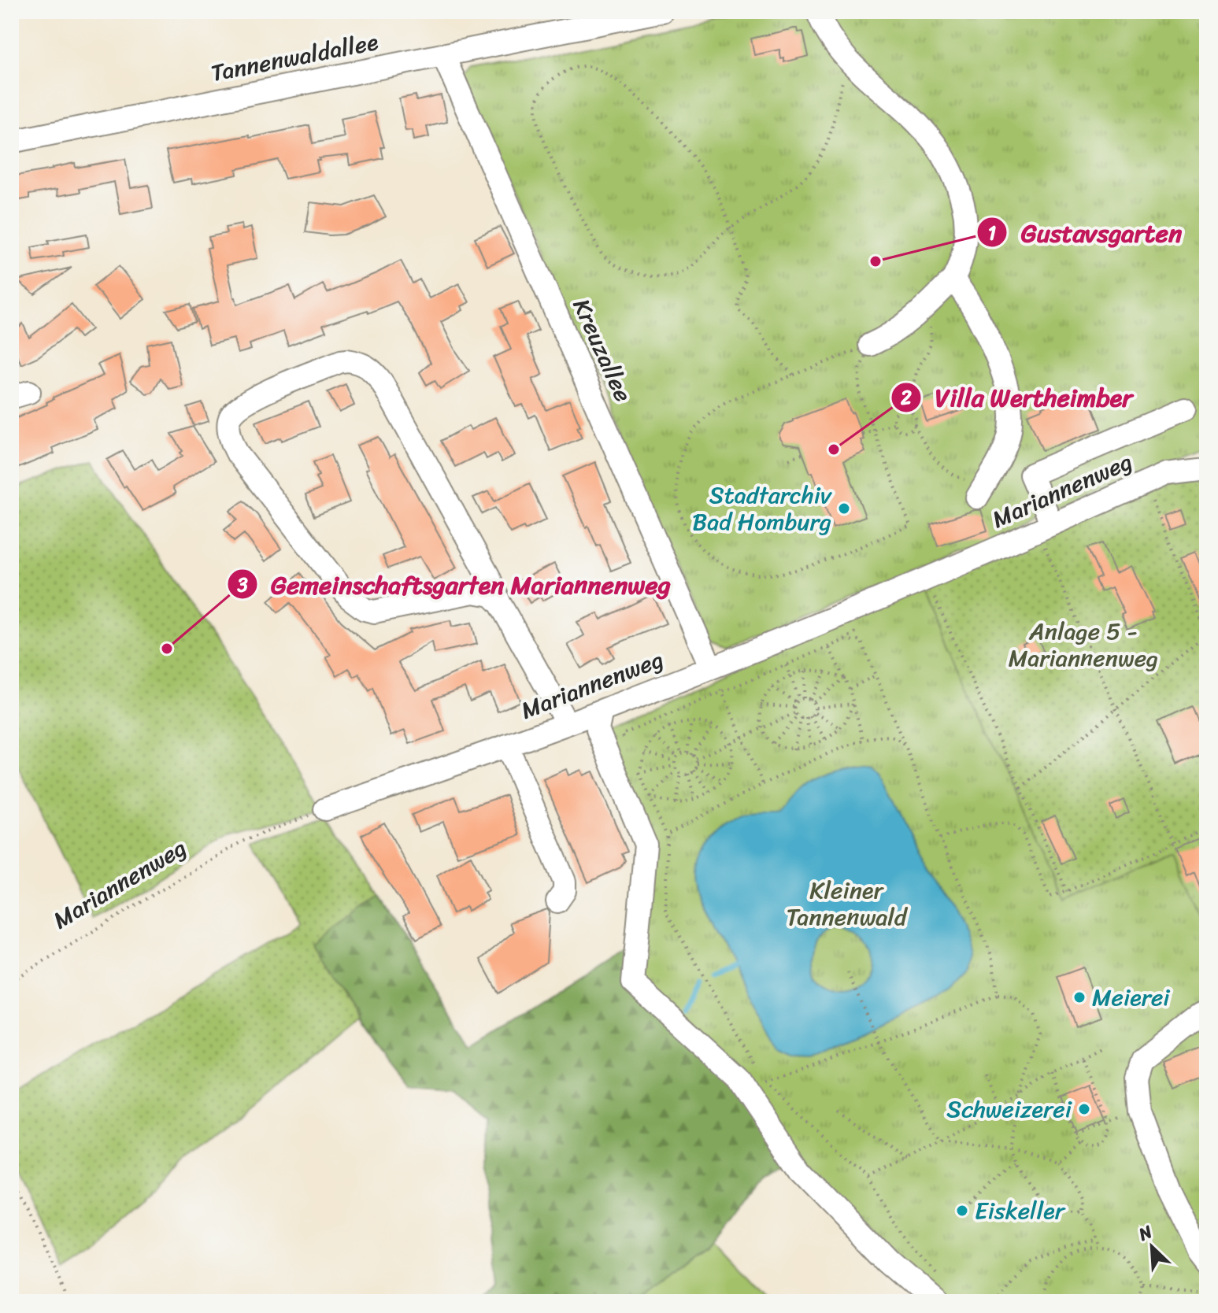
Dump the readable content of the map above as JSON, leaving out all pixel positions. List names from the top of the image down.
{
  "streets": {
    "street": ["Tannenwaldallee", "Kreuzallee", "Mariannenweg"]
  },
  "crossings": [
    ["Tannenwaldallee", "Kreuzallee"],
    ["Kreuzallee", "Mariannenweg"]
  ],
  "parks": ["Anlage 5 - Mariannenweg", "Kleiner Tannenwald"],
  "places": [
    "Gustavsgarten",
    "Villa Wertheimber",
    "Stadtarchiv Bad Homburg",
    "Gemeinschaftsgarten Mariannenweg",
    "Meierei",
    "Schweizerei",
    "Eiskeller"
  ],
  "north": "top left"
}
